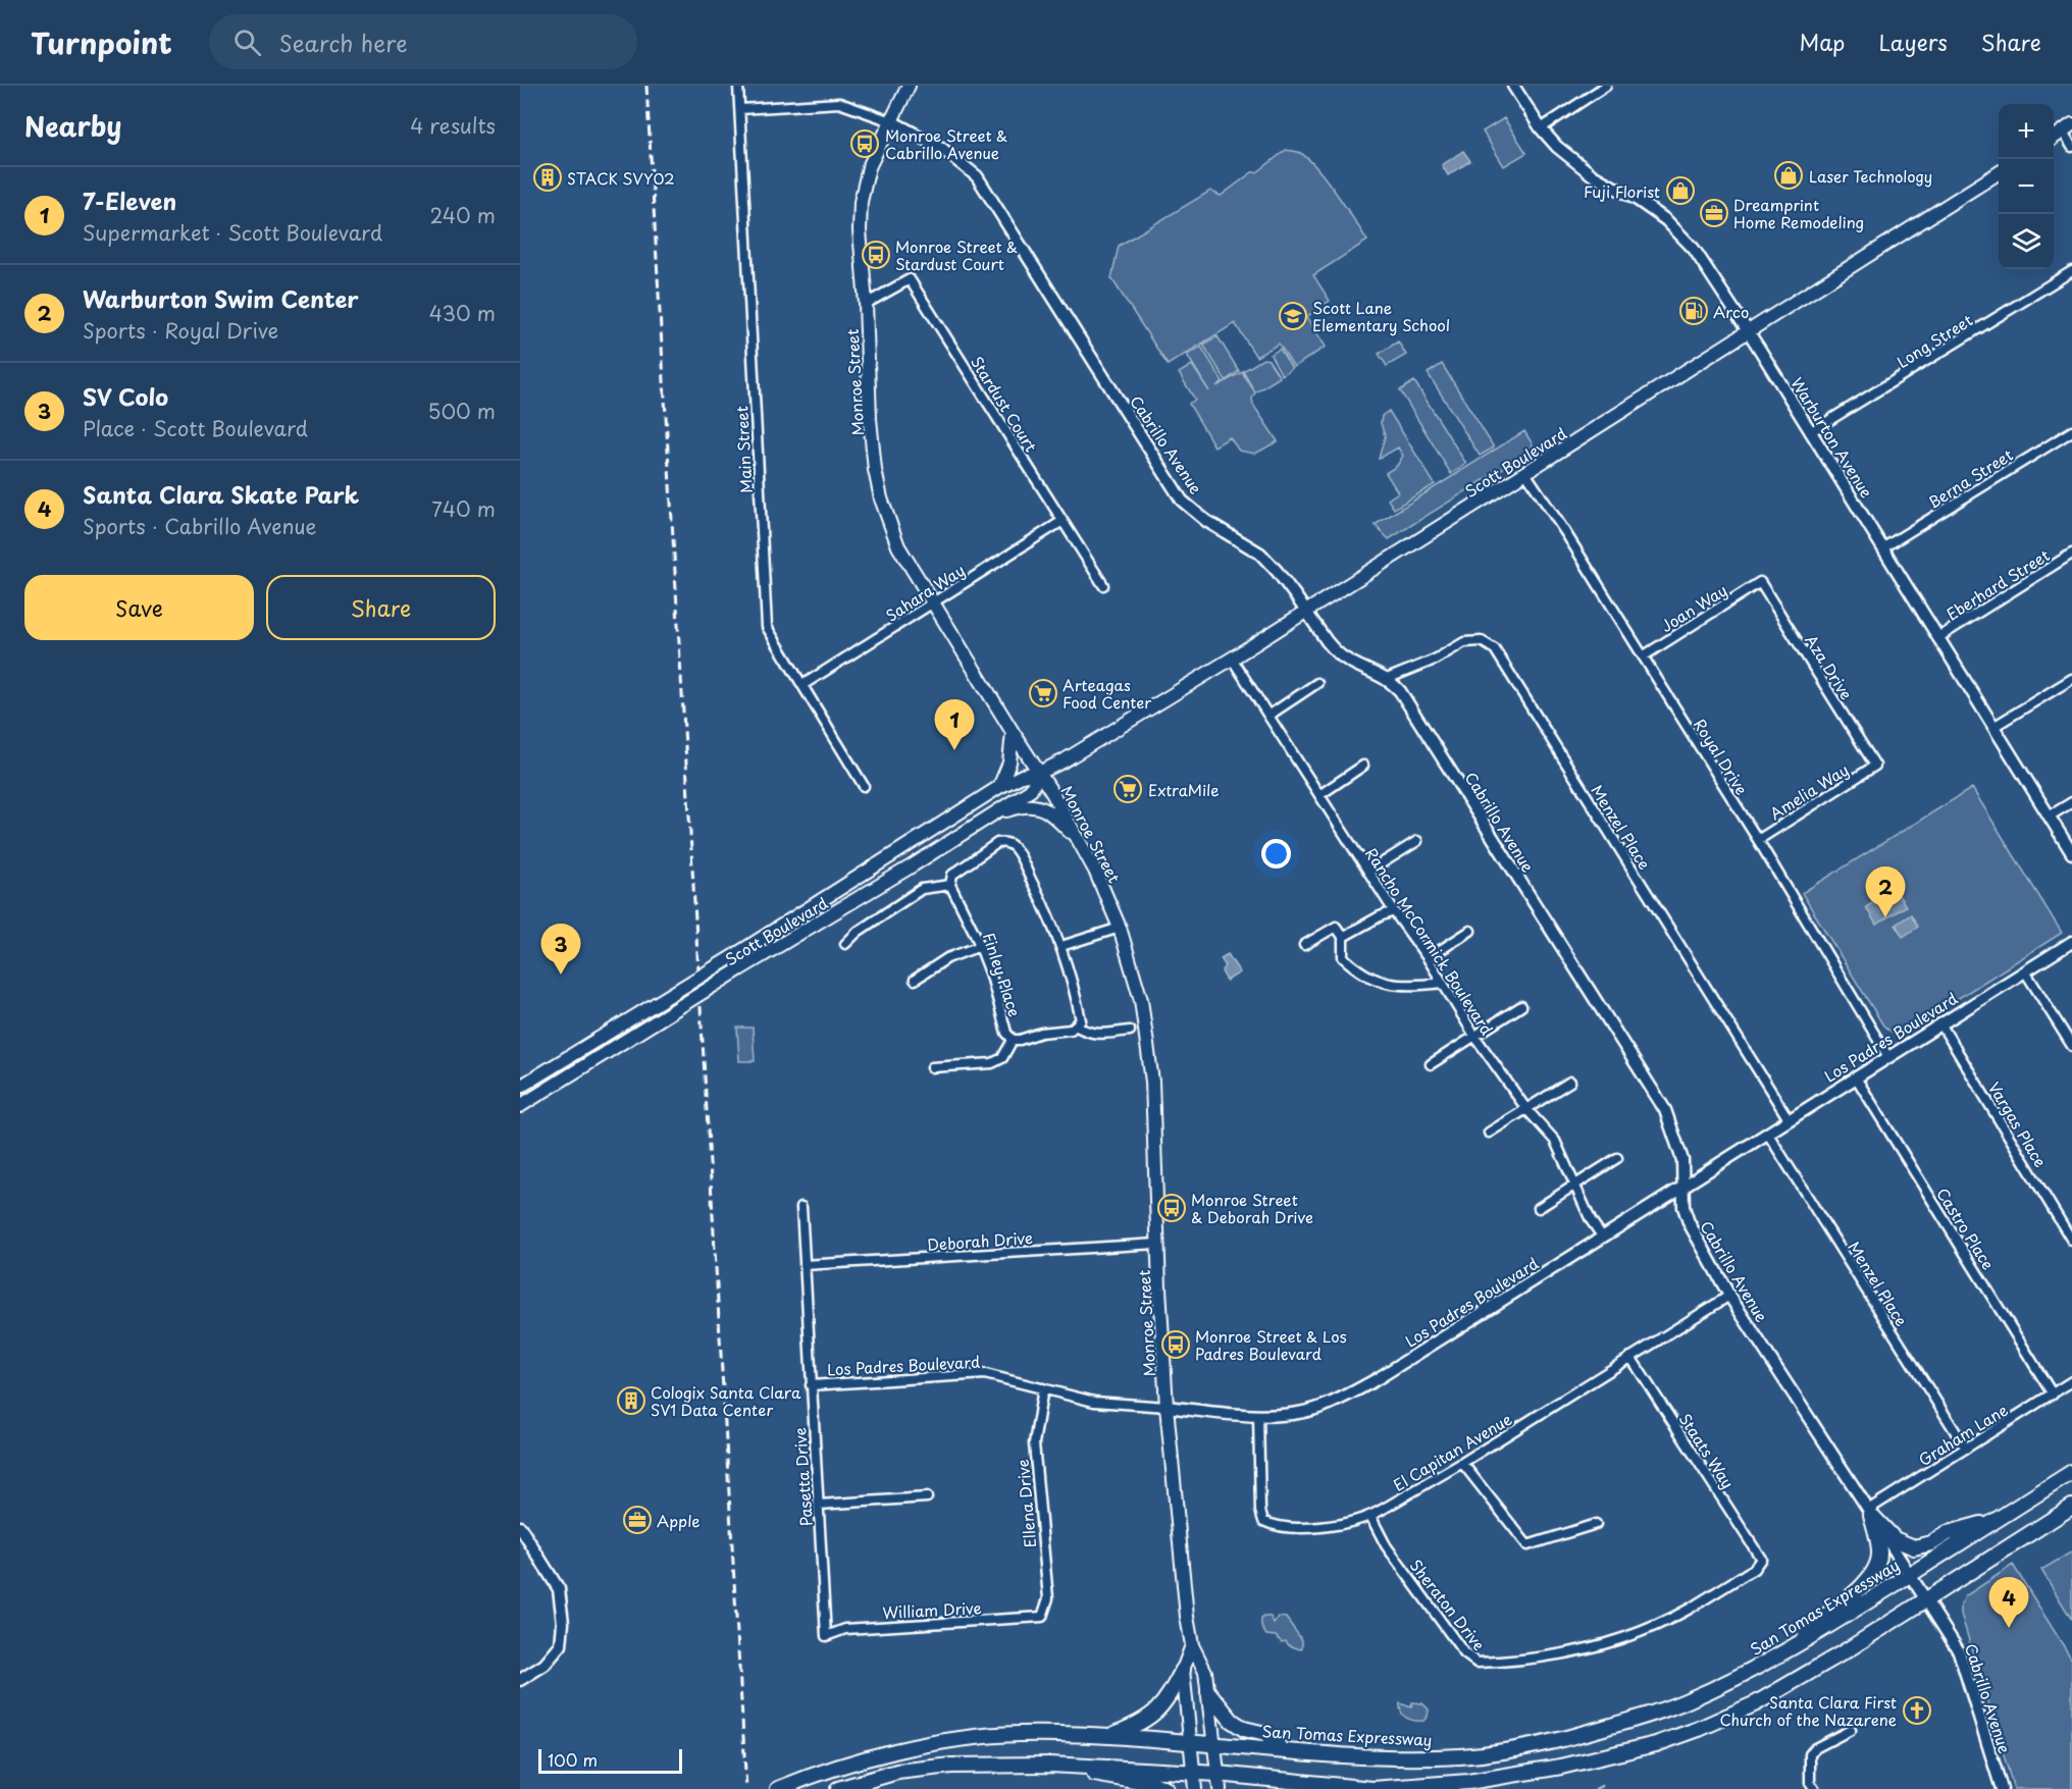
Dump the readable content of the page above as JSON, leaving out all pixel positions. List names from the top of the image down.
{
  "streets": {
    "highway": ["San Tomas Expressway"],
    "main road": ["Monroe Street", "Scott Boulevard"],
    "street": [
      "Long Street",
      "Stardust Court",
      "Warburton Avenue",
      "Cabrillo Avenue",
      "Main Street",
      "Berna Street",
      "Eberhard Street",
      "Sahara Way",
      "Joan Way",
      "Aza Drive",
      "Royal Drive",
      "Amelia Way",
      "Menzel Place",
      "Rancho McCormick Boulevard",
      "Finley Place",
      "Los Padres Boulevard",
      "Vargas Place",
      "Castro Place",
      "Deborah Drive",
      "Graham Lane",
      "Staats Way",
      "El Capitan Avenue",
      "Pasetta Drive",
      "Ellena Drive",
      "Sheraton Drive",
      "William Drive"
    ]
  },
  "crossings": [
    ["Long Street", "Warburton Avenue"],
    ["Monroe Street", "Stardust Court"],
    ["Monroe Street", "Cabrillo Avenue"],
    ["Monroe Street", "Scott Boulevard"],
    ["Monroe Street", "Sahara Way"],
    ["Monroe Street", "Los Padres Boulevard"],
    ["Monroe Street", "Deborah Drive"],
    ["Monroe Street", "San Tomas Expressway"],
    ["Stardust Court", "Sahara Way"],
    ["Warburton Avenue", "Scott Boulevard"],
    ["Warburton Avenue", "Berna Street"],
    ["Warburton Avenue", "Eberhard Street"],
    ["Cabrillo Avenue", "Main Street"],
    ["Cabrillo Avenue", "Scott Boulevard"],
    ["Cabrillo Avenue", "Menzel Place"],
    ["Cabrillo Avenue", "Los Padres Boulevard"],
    ["Cabrillo Avenue", "Graham Lane"],
    ["Cabrillo Avenue", "El Capitan Avenue"],
    ["Cabrillo Avenue", "San Tomas Expressway"],
    ["Main Street", "Sahara Way"],
    ["Scott Boulevard", "Royal Drive"],
    ["Scott Boulevard", "Rancho McCormick Boulevard"],
    ["Joan Way", "Aza Drive"],
    ["Joan Way", "Royal Drive"],
    ["Aza Drive", "Amelia Way"],
    ["Royal Drive", "Amelia Way"],
    ["Royal Drive", "Los Padres Boulevard"],
    ["Menzel Place", "Los Padres Boulevard"],
    ["Menzel Place", "Graham Lane"],
    ["Rancho McCormick Boulevard", "Los Padres Boulevard"],
    ["Los Padres Boulevard", "Vargas Place"],
    ["Los Padres Boulevard", "Castro Place"],
    ["Los Padres Boulevard", "El Capitan Avenue"],
    ["Los Padres Boulevard", "Pasetta Drive"],
    ["Los Padres Boulevard", "Ellena Drive"],
    ["Castro Place", "Graham Lane"],
    ["Deborah Drive", "Pasetta Drive"],
    ["Staats Way", "El Capitan Avenue"],
    ["Staats Way", "Sheraton Drive"],
    ["El Capitan Avenue", "Sheraton Drive"],
    ["Pasetta Drive", "William Drive"],
    ["Ellena Drive", "William Drive"]
  ],
  "places": {
    "bus stop": [
      "Monroe Street & Cabrillo Avenue",
      "Monroe Street & Stardust Court",
      "Monroe Street & Deborah Drive",
      "Monroe Street & Los Padres Boulevard"
    ],
    "shop": ["Laser Technology", "Fuji Florist"],
    "building": ["STACK SVY02", "Cologix Santa Clara SV1 Data Center"],
    "office": ["Dreamprint Home Remodeling", "Apple"],
    "fuel station": ["Arco"],
    "school or university": ["Scott Lane Elementary School"],
    "supermarket": ["Arteagas Food Center", "ExtraMile"],
    "church": ["Santa Clara First Church of the Nazarene"]
  },
  "scale_bar": "100 m",
  "page": {
    "header": "Turnpoint",
    "search": "Search here",
    "nav": ["Map", "Layers", "Share"],
    "heading": ["Nearby", "4 results"],
    "map_buttons": ["+", "−"],
    "list": [
      {
        "mark": "1",
        "name": "7-Eleven",
        "note": "Supermarket · Scott Boulevard",
        "value": "240 m"
      },
      {
        "mark": "2",
        "name": "Warburton Swim Center",
        "note": "Sports · Royal Drive",
        "value": "430 m"
      },
      {
        "mark": "3",
        "name": "SV Colo",
        "note": "Place · Scott Boulevard",
        "value": "500 m"
      },
      {
        "mark": "4",
        "name": "Santa Clara Skate Park",
        "note": "Sports · Cabrillo Avenue",
        "value": "740 m"
      }
    ],
    "buttons": ["Save", "Share"],
    "pins": [
      "1",
      "2",
      "3",
      "4"
    ],
    "scale": "100 m"
  }
}
